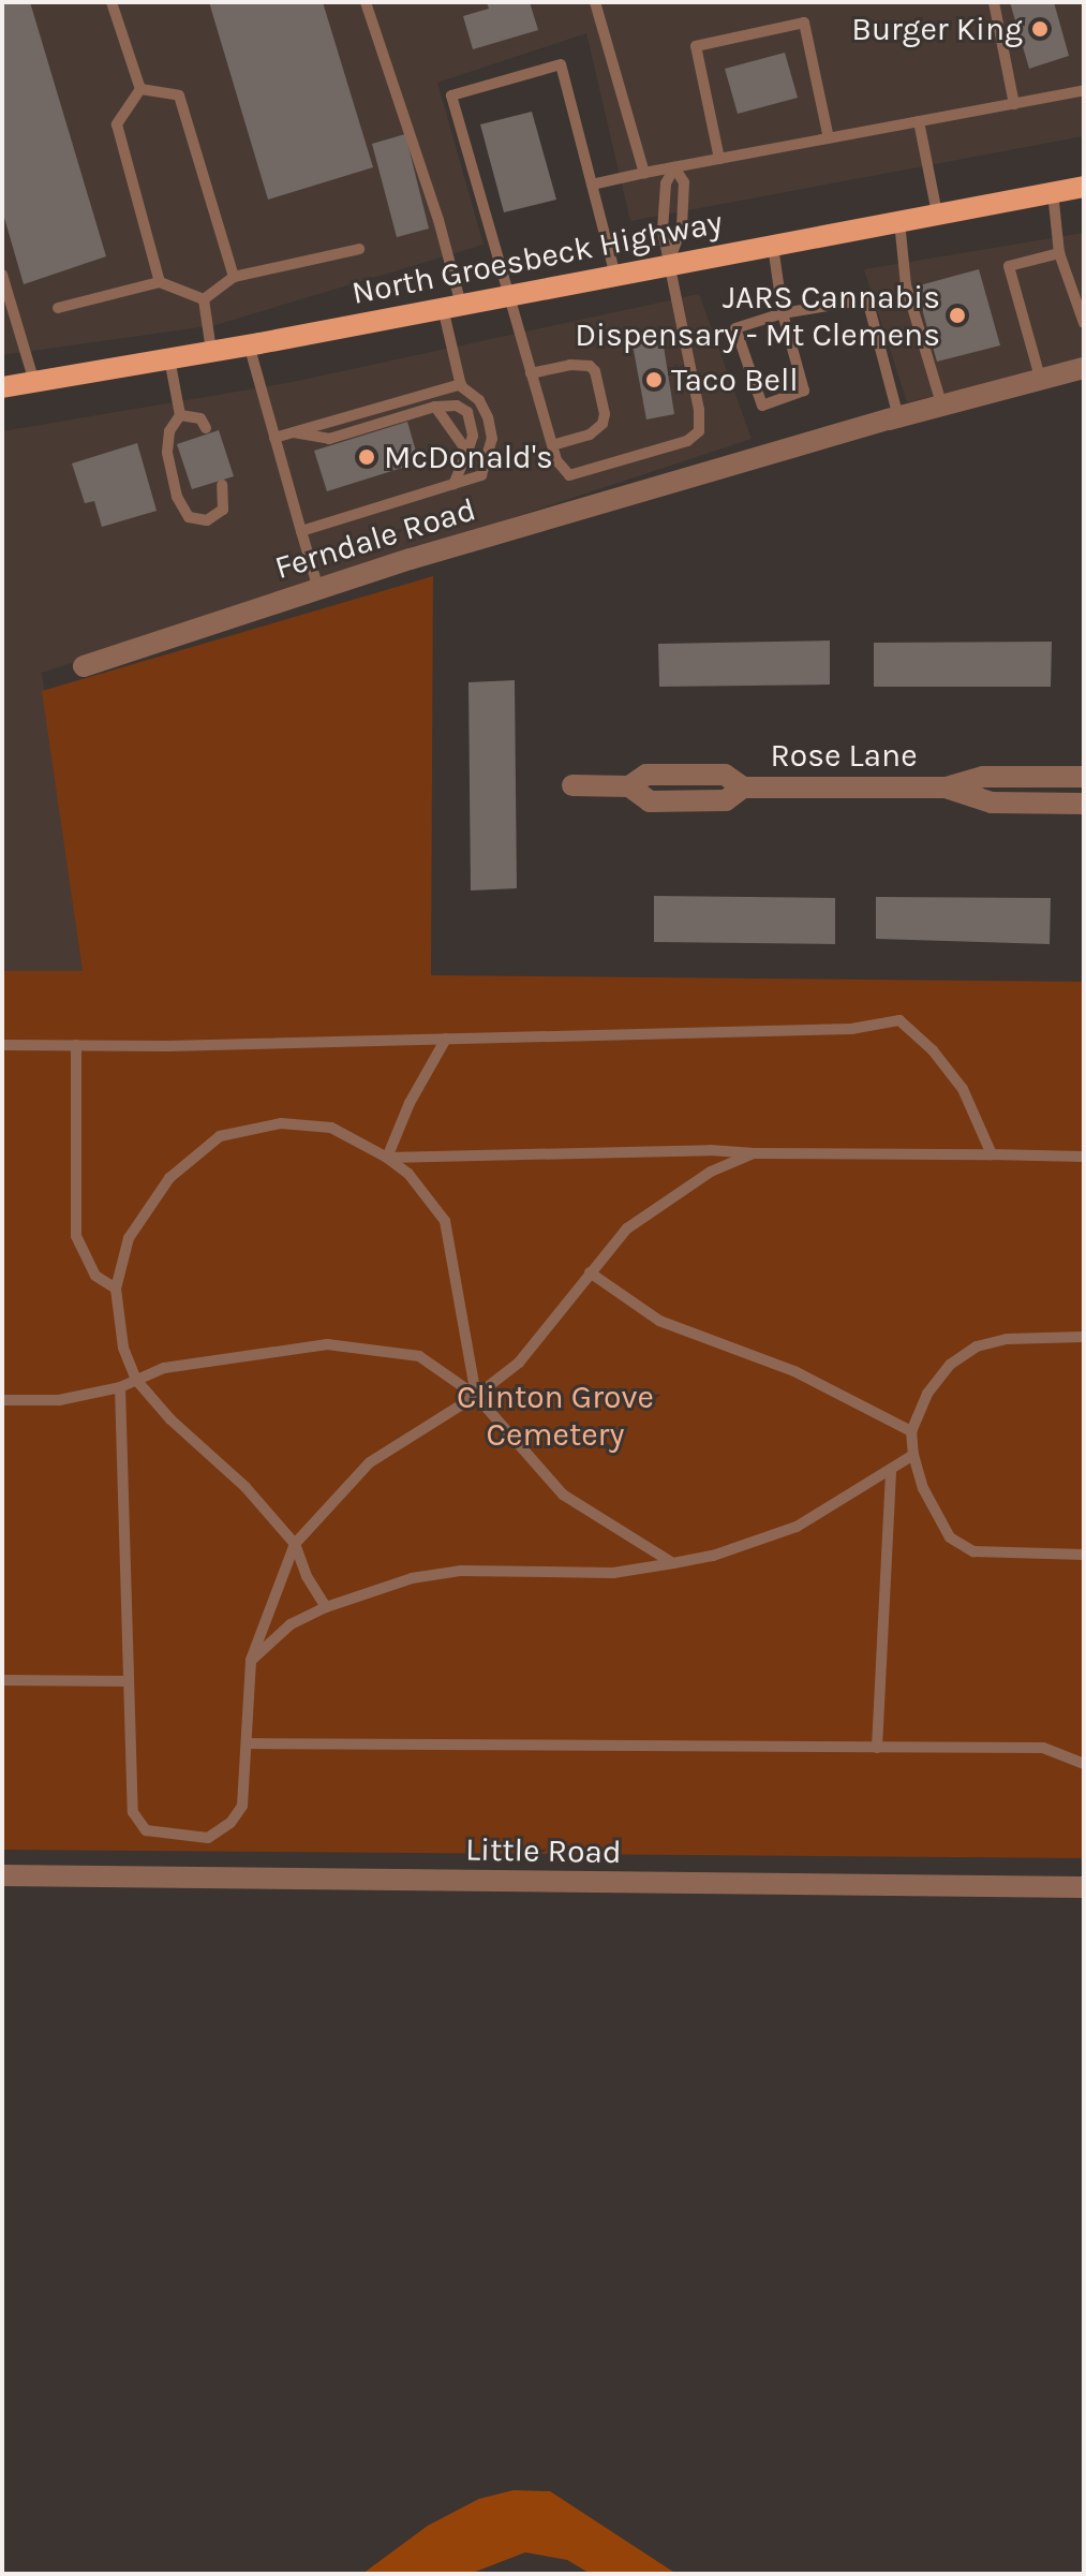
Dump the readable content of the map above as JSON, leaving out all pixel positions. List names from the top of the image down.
{
  "streets": {
    "main road": ["North Groesbeck Highway"],
    "street": ["Ferndale Road", "Rose Lane", "Little Road"]
  },
  "parks": ["Clinton Grove Cemetery"],
  "places": [
    "Burger King",
    "JARS Cannabis Dispensary - Mt Clemens",
    "Taco Bell",
    "McDonald's"
  ]
}
